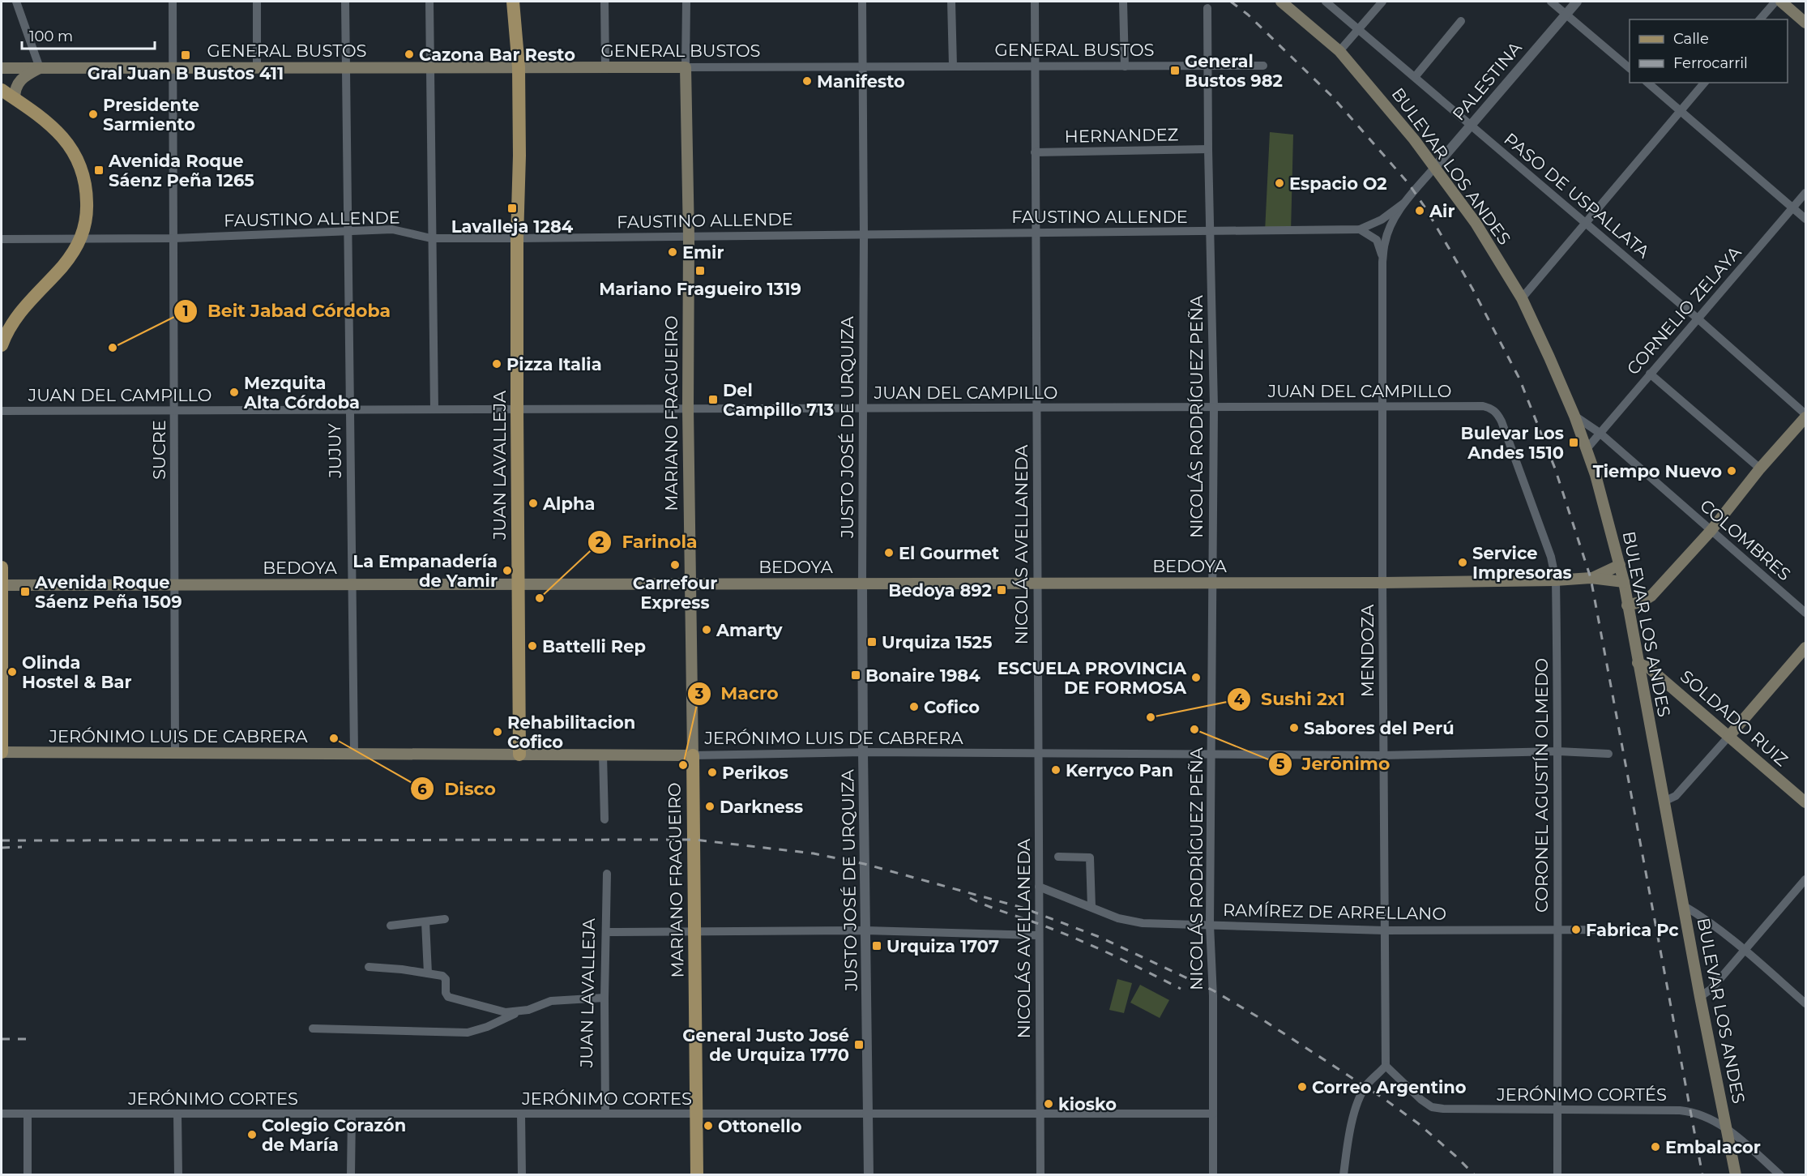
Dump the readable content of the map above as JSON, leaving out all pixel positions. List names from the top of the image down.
{
  "streets": {
    "main road": [
      "GENERAL BUSTOS",
      "BULEVAR LOS ANDES",
      "MARIANO FRAGUEIRO",
      "JUAN LAVALLEJA",
      "BEDOYA",
      "SOLDADO RUIZ",
      "JERÓNIMO LUIS DE CABRERA"
    ],
    "street": [
      "PALESTINA",
      "HERNANDEZ",
      "PASO DE USPALLATA",
      "FAUSTINO ALLENDE",
      "CORNELIO ZELAYA",
      "JUAN DEL CAMPILLO",
      "NICOLÁS RODRÍGUEZ PEÑA",
      "JUSTO JOSÉ DE URQUIZA",
      "SUCRE",
      "JUJUY",
      "COLOMBRES",
      "NICOLÁS AVELLANEDA",
      "MENDOZA",
      "CORONEL AGUSTÍN OLMEDO",
      "RAMÍREZ DE ARRELLANO",
      "JERÓNIMO CORTÉS",
      "JERÓNIMO CORTES"
    ]
  },
  "crossings": [
    ["GENERAL BUSTOS", "MARIANO FRAGUEIRO"],
    ["GENERAL BUSTOS", "NICOLÁS RODRÍGUEZ PEÑA"],
    ["GENERAL BUSTOS", "JUSTO JOSÉ DE URQUIZA"],
    ["GENERAL BUSTOS", "SUCRE"],
    ["GENERAL BUSTOS", "JUJUY"],
    ["GENERAL BUSTOS", "JUAN LAVALLEJA"],
    ["GENERAL BUSTOS", "NICOLÁS AVELLANEDA"],
    ["PALESTINA", "BULEVAR LOS ANDES"],
    ["PALESTINA", "PASO DE USPALLATA"],
    ["PALESTINA", "FAUSTINO ALLENDE"],
    ["PALESTINA", "MENDOZA"],
    ["HERNANDEZ", "NICOLÁS RODRÍGUEZ PEÑA"],
    ["HERNANDEZ", "NICOLÁS AVELLANEDA"],
    ["BULEVAR LOS ANDES", "CORNELIO ZELAYA"],
    ["BULEVAR LOS ANDES", "COLOMBRES"],
    ["BULEVAR LOS ANDES", "BEDOYA"],
    ["BULEVAR LOS ANDES", "SOLDADO RUIZ"],
    ["BULEVAR LOS ANDES", "JERÓNIMO CORTÉS"],
    ["PASO DE USPALLATA", "CORNELIO ZELAYA"],
    ["FAUSTINO ALLENDE", "MARIANO FRAGUEIRO"],
    ["FAUSTINO ALLENDE", "NICOLÁS RODRÍGUEZ PEÑA"],
    ["FAUSTINO ALLENDE", "JUSTO JOSÉ DE URQUIZA"],
    ["FAUSTINO ALLENDE", "SUCRE"],
    ["FAUSTINO ALLENDE", "JUJUY"],
    ["FAUSTINO ALLENDE", "JUAN LAVALLEJA"],
    ["FAUSTINO ALLENDE", "NICOLÁS AVELLANEDA"],
    ["FAUSTINO ALLENDE", "MENDOZA"],
    ["CORNELIO ZELAYA", "COLOMBRES"],
    ["JUAN DEL CAMPILLO", "MARIANO FRAGUEIRO"],
    ["JUAN DEL CAMPILLO", "NICOLÁS RODRÍGUEZ PEÑA"],
    ["JUAN DEL CAMPILLO", "JUSTO JOSÉ DE URQUIZA"],
    ["JUAN DEL CAMPILLO", "SUCRE"],
    ["JUAN DEL CAMPILLO", "JUJUY"],
    ["JUAN DEL CAMPILLO", "JUAN LAVALLEJA"],
    ["JUAN DEL CAMPILLO", "NICOLÁS AVELLANEDA"],
    ["JUAN DEL CAMPILLO", "MENDOZA"],
    ["JUAN DEL CAMPILLO", "CORONEL AGUSTÍN OLMEDO"],
    ["MARIANO FRAGUEIRO", "BEDOYA"],
    ["MARIANO FRAGUEIRO", "JERÓNIMO LUIS DE CABRERA"],
    ["MARIANO FRAGUEIRO", "JERÓNIMO CORTES"],
    ["NICOLÁS RODRÍGUEZ PEÑA", "BEDOYA"],
    ["NICOLÁS RODRÍGUEZ PEÑA", "JERÓNIMO LUIS DE CABRERA"],
    ["NICOLÁS RODRÍGUEZ PEÑA", "RAMÍREZ DE ARRELLANO"],
    ["NICOLÁS RODRÍGUEZ PEÑA", "JERÓNIMO CORTES"],
    ["JUSTO JOSÉ DE URQUIZA", "BEDOYA"],
    ["JUSTO JOSÉ DE URQUIZA", "JERÓNIMO LUIS DE CABRERA"],
    ["JUSTO JOSÉ DE URQUIZA", "JERÓNIMO CORTES"],
    ["SUCRE", "BEDOYA"],
    ["SUCRE", "JERÓNIMO LUIS DE CABRERA"],
    ["JUJUY", "BEDOYA"],
    ["JUJUY", "JERÓNIMO LUIS DE CABRERA"],
    ["JUAN LAVALLEJA", "BEDOYA"],
    ["JUAN LAVALLEJA", "JERÓNIMO LUIS DE CABRERA"],
    ["JUAN LAVALLEJA", "JERÓNIMO CORTES"],
    ["NICOLÁS AVELLANEDA", "BEDOYA"],
    ["NICOLÁS AVELLANEDA", "JERÓNIMO LUIS DE CABRERA"],
    ["NICOLÁS AVELLANEDA", "RAMÍREZ DE ARRELLANO"],
    ["NICOLÁS AVELLANEDA", "JERÓNIMO CORTES"],
    ["BEDOYA", "MENDOZA"],
    ["BEDOYA", "CORONEL AGUSTÍN OLMEDO"],
    ["MENDOZA", "JERÓNIMO LUIS DE CABRERA"],
    ["MENDOZA", "RAMÍREZ DE ARRELLANO"],
    ["MENDOZA", "JERÓNIMO CORTÉS"],
    ["JERÓNIMO LUIS DE CABRERA", "CORONEL AGUSTÍN OLMEDO"],
    ["CORONEL AGUSTÍN OLMEDO", "RAMÍREZ DE ARRELLANO"],
    ["CORONEL AGUSTÍN OLMEDO", "JERÓNIMO CORTÉS"]
  ],
  "places": {
    "other": [
      "Cazona Bar Resto",
      "Manifesto",
      "Presidente Sarmiento",
      "Espacio O2",
      "Air",
      "Emir",
      "Beit Jabad Córdoba",
      "Pizza Italia",
      "Mezquita Alta Córdoba",
      "Tiempo Nuevo",
      "Alpha",
      "El Gourmet",
      "Service Impresoras",
      "Carrefour Express",
      "La Empanadería de Yamir",
      "Farinola",
      "Amarty",
      "Battelli Rep",
      "Olinda Hostel & Bar",
      "ESCUELA PROVINCIA DE FORMOSA",
      "Cofico",
      "Sushi 2x1",
      "Sabores del Perú",
      "Jerōnimo",
      "Rehabilitacion Cofico",
      "Disco",
      "Macro",
      "Kerryco Pan",
      "Perikos",
      "Darkness",
      "Fabrica Pc",
      "Correo Argentino",
      "kiosko",
      "Ottonello",
      "Colegio Corazón de María",
      "Embalacor"
    ],
    "transit": [
      "Gral Juan B Bustos 411",
      "General Bustos 982",
      "Avenida Roque Sáenz Peña 1265",
      "Lavalleja 1284",
      "Mariano Fragueiro 1319",
      "Del Campillo 713",
      "Bulevar Los Andes 1510",
      "Bedoya 892",
      "Avenida Roque Sáenz Peña 1509",
      "Urquiza 1525",
      "Bonaire 1984",
      "Urquiza 1707",
      "General Justo José de Urquiza 1770"
    ]
  },
  "legend": ["Calle", "Ferrocarril"],
  "scale_bar": "100 m"
}
